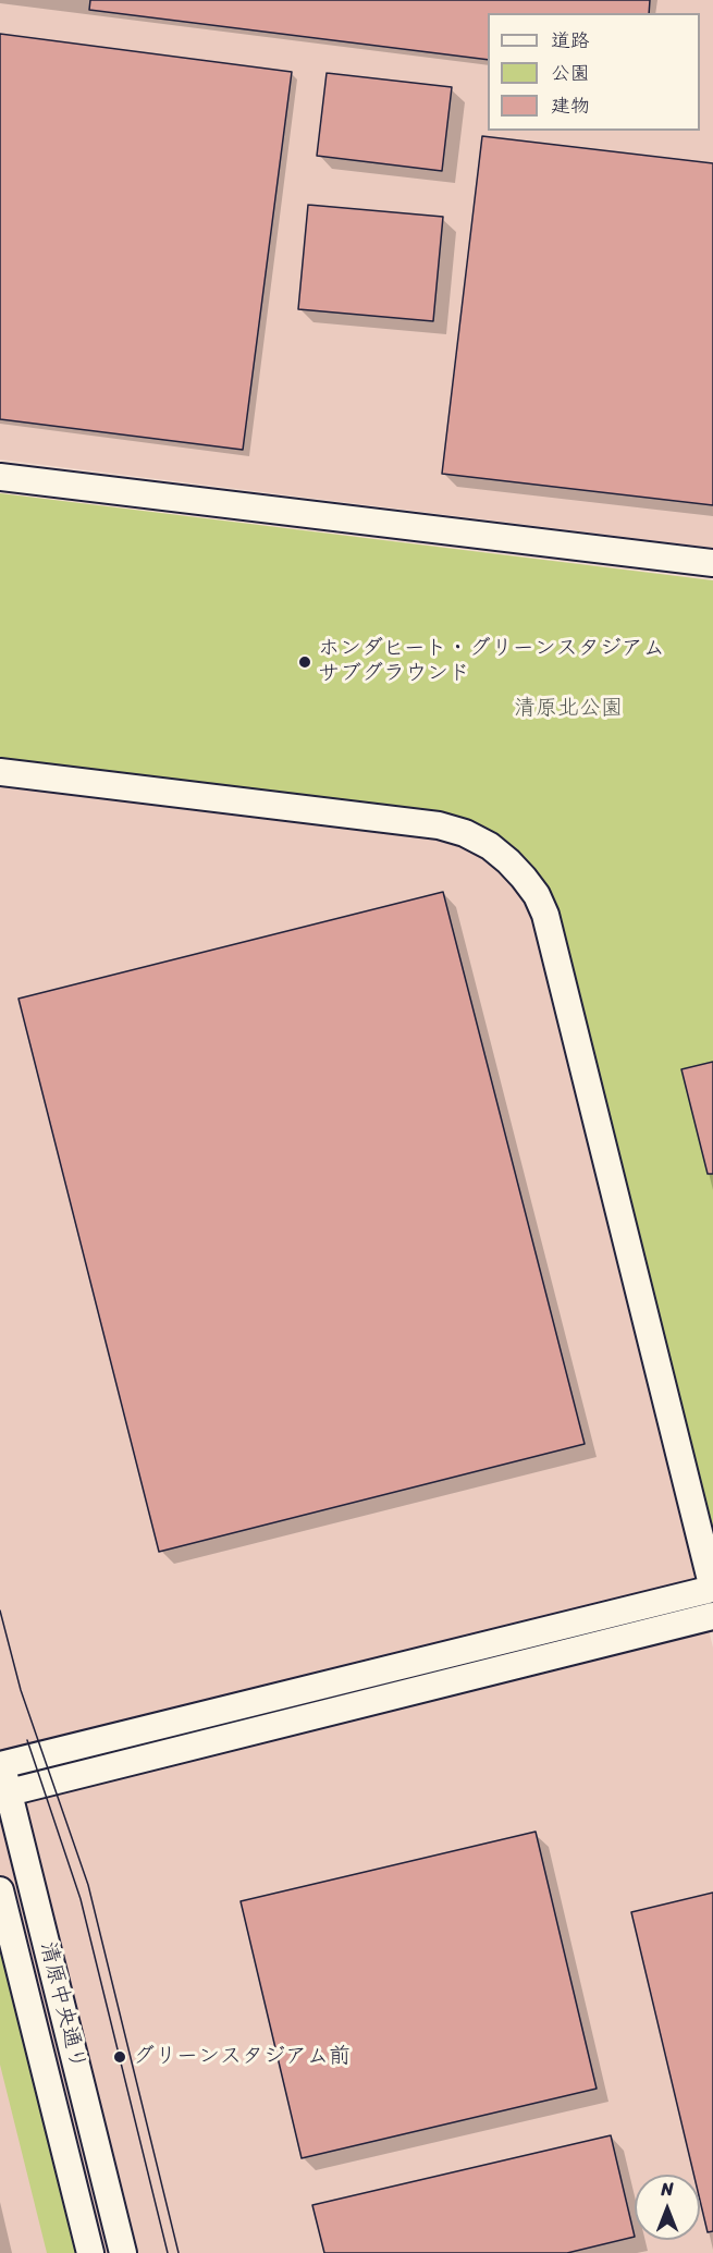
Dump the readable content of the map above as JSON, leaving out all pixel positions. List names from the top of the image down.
{
  "streets": {
    "street": ["清原中央通り"]
  },
  "parks": ["清原北公園"],
  "places": ["ホンダヒート・グリーンスタジアム サブグラウンド", "グリーンスタジアム前"],
  "legend": ["道路", "公園", "建物"],
  "north": "top"
}
